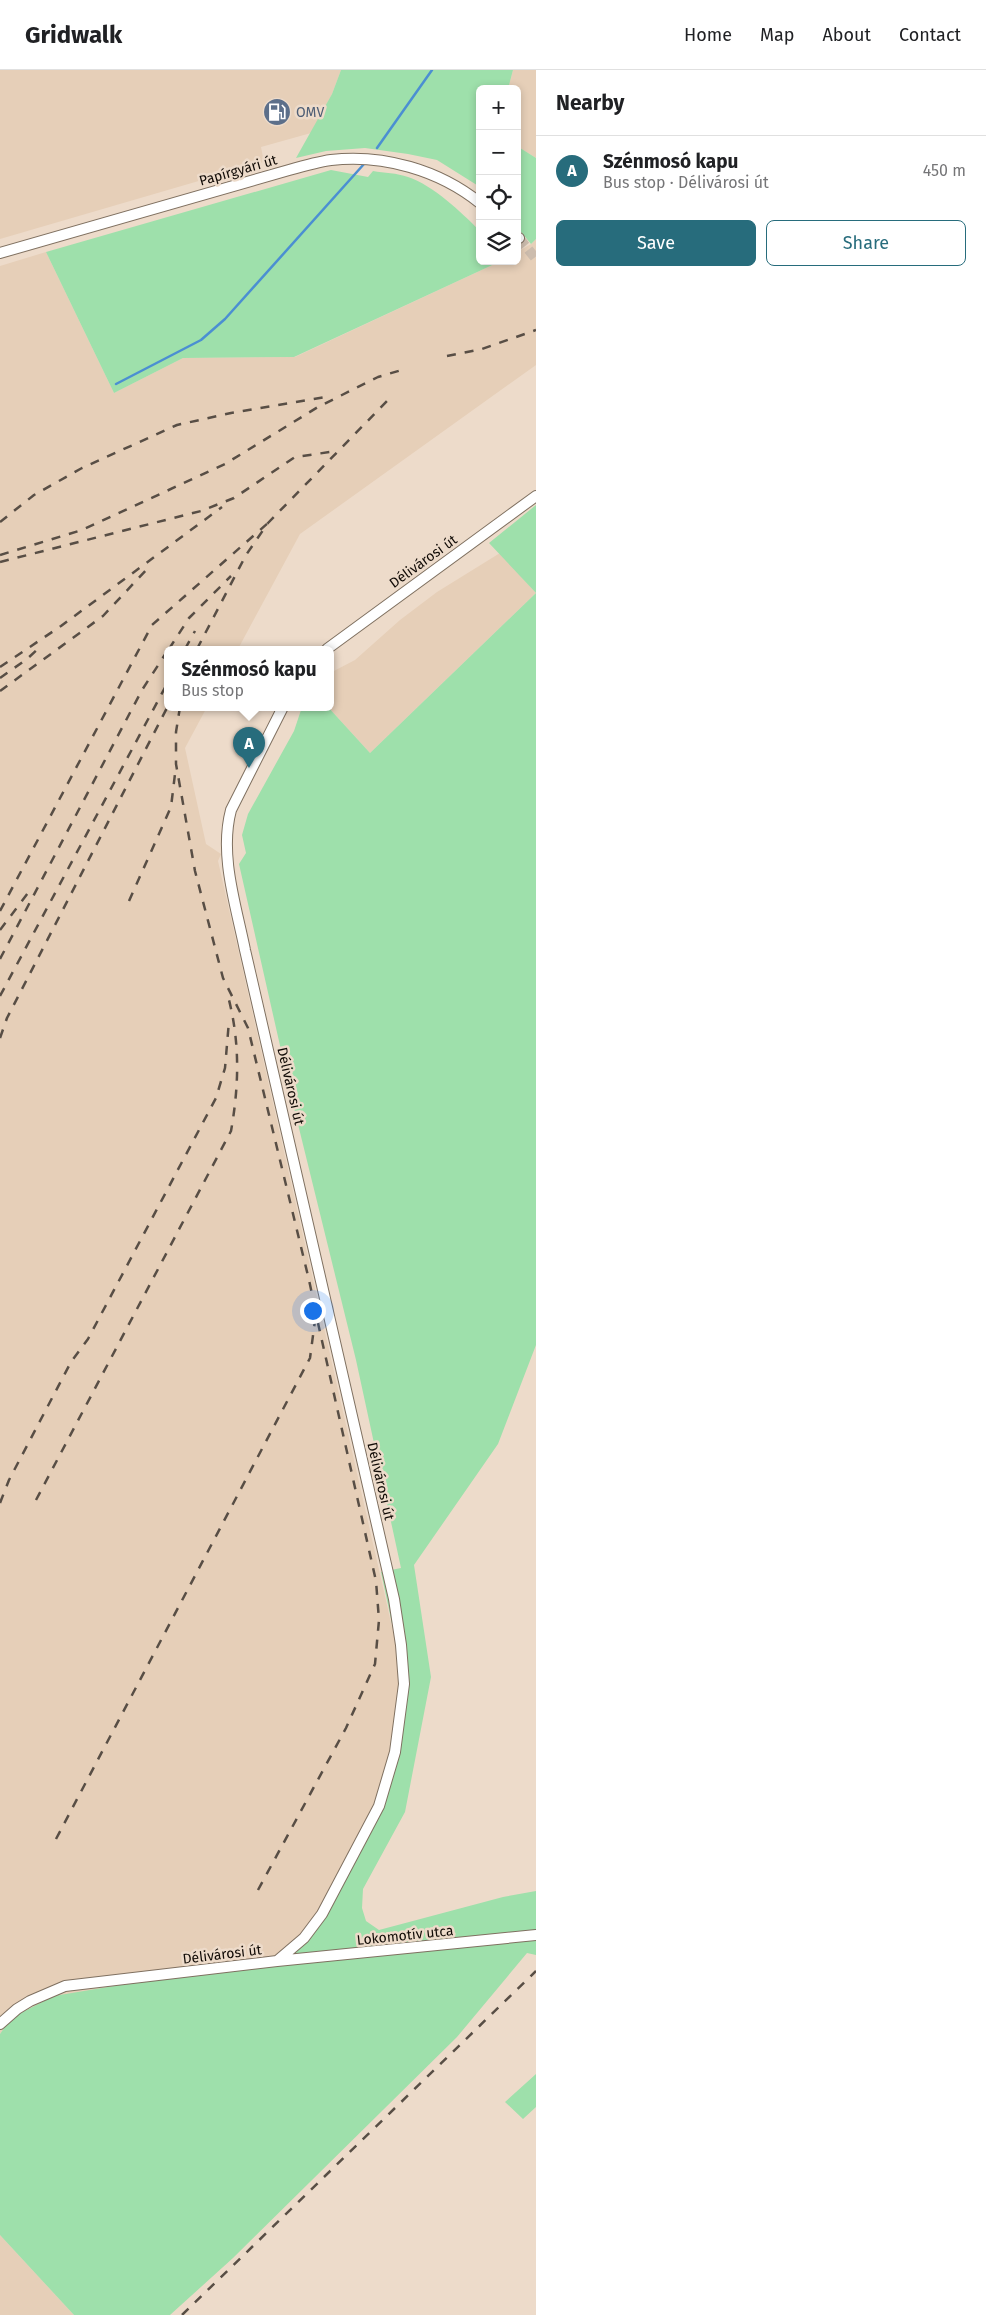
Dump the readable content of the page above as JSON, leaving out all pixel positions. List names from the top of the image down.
{
  "streets": {
    "street": ["Papírgyári út", "Délivárosi út", "Lokomotív utca"]
  },
  "crossings": [
    ["Délivárosi út", "Lokomotív utca"]
  ],
  "places": {
    "fuel station": ["OMV"]
  },
  "page": {
    "header": "Gridwalk",
    "nav": [
      "Home",
      "Map",
      "About",
      "Contact"
    ],
    "heading": "Nearby",
    "map_buttons": ["+", "−"],
    "list": [
      {
        "mark": "A",
        "name": "Szénmosó kapu",
        "note": "Bus stop · Délivárosi út",
        "value": "450 m"
      }
    ],
    "buttons": ["Save", "Share"],
    "popup": ["Szénmosó kapu", "Bus stop"],
    "pins": "A"
  }
}
